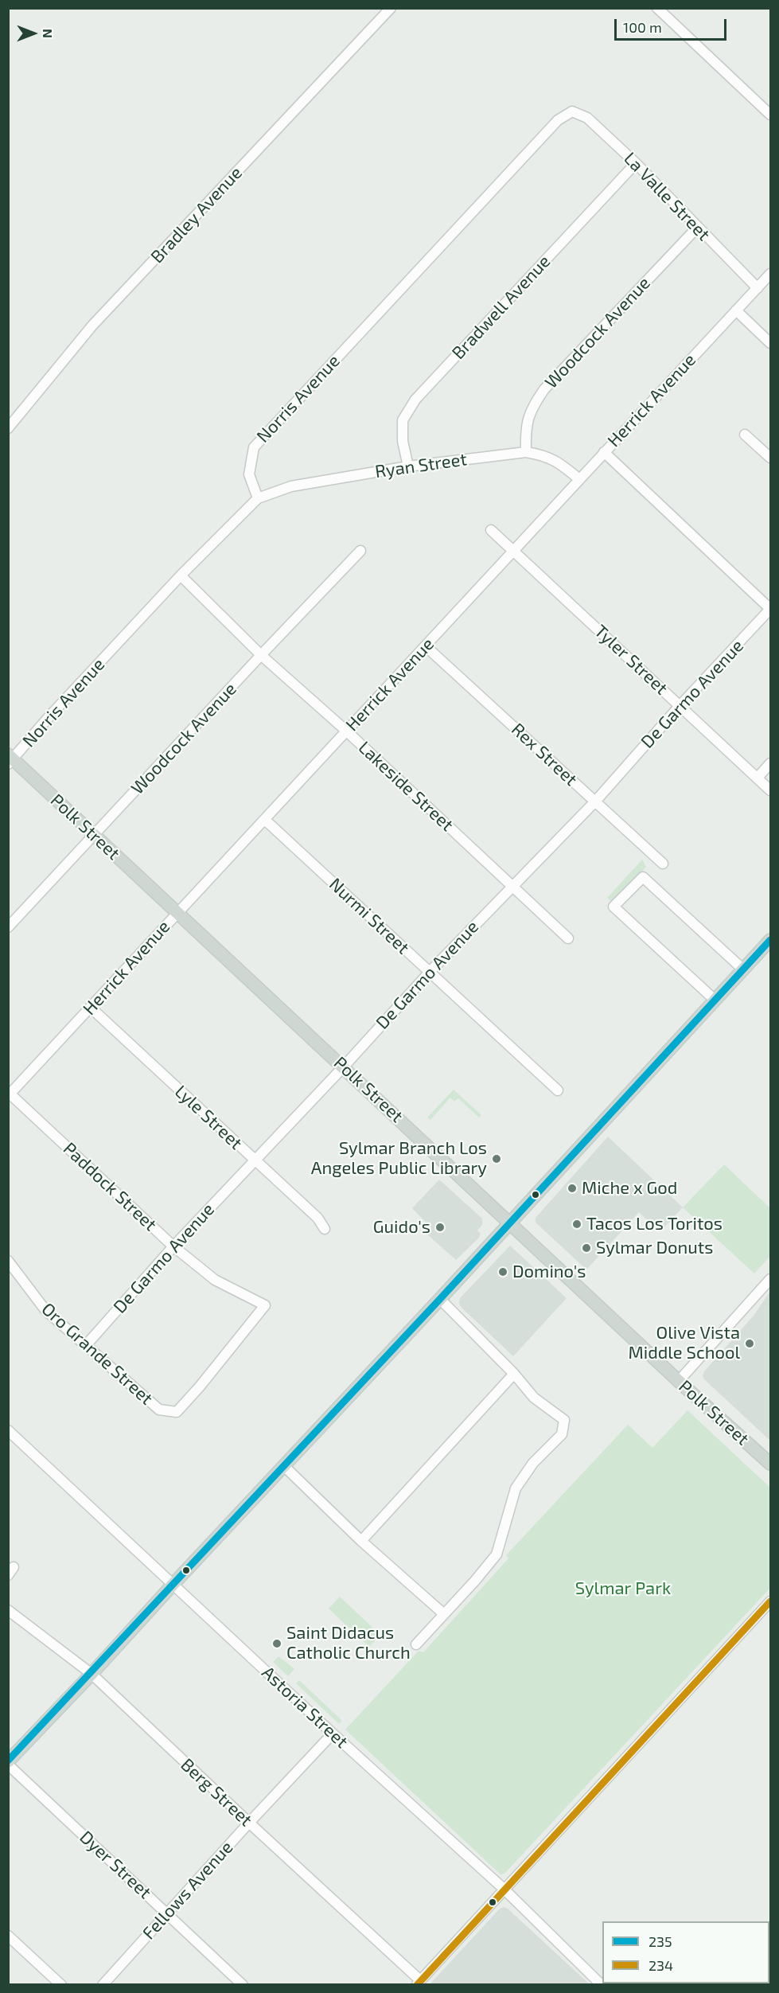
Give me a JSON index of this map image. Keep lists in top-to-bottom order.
{
  "streets": {
    "main road": ["Polk Street"],
    "street": [
      "La Valle Street",
      "Bradley Avenue",
      "Bradwell Avenue",
      "Woodcock Avenue",
      "Norris Avenue",
      "Herrick Avenue",
      "Ryan Street",
      "Tyler Street",
      "De Garmo Avenue",
      "Rex Street",
      "Lakeside Street",
      "Nurmi Street",
      "Lyle Street",
      "Paddock Street",
      "Oro Grande Street",
      "Astoria Street",
      "Berg Street",
      "Dyer Street",
      "Fellows Avenue"
    ]
  },
  "crossings": [
    ["La Valle Street", "Bradwell Avenue"],
    ["La Valle Street", "Woodcock Avenue"],
    ["La Valle Street", "Norris Avenue"],
    ["La Valle Street", "Herrick Avenue"],
    ["Bradwell Avenue", "Ryan Street"],
    ["Woodcock Avenue", "Ryan Street"],
    ["Woodcock Avenue", "Lakeside Street"],
    ["Woodcock Avenue", "Polk Street"],
    ["Norris Avenue", "Ryan Street"],
    ["Norris Avenue", "Lakeside Street"],
    ["Norris Avenue", "Polk Street"],
    ["Herrick Avenue", "Ryan Street"],
    ["Herrick Avenue", "Tyler Street"],
    ["Herrick Avenue", "Rex Street"],
    ["Herrick Avenue", "Lakeside Street"],
    ["Herrick Avenue", "Polk Street"],
    ["Herrick Avenue", "Nurmi Street"],
    ["Herrick Avenue", "Lyle Street"],
    ["Herrick Avenue", "Paddock Street"],
    ["Tyler Street", "De Garmo Avenue"],
    ["De Garmo Avenue", "Rex Street"],
    ["De Garmo Avenue", "Lakeside Street"],
    ["De Garmo Avenue", "Polk Street"],
    ["De Garmo Avenue", "Nurmi Street"],
    ["De Garmo Avenue", "Lyle Street"],
    ["De Garmo Avenue", "Paddock Street"],
    ["De Garmo Avenue", "Oro Grande Street"],
    ["Paddock Street", "Oro Grande Street"],
    ["Astoria Street", "Fellows Avenue"],
    ["Berg Street", "Fellows Avenue"],
    ["Dyer Street", "Fellows Avenue"]
  ],
  "parks": ["Sylmar Park"],
  "places": [
    "Sylmar Branch Los Angeles Public Library",
    "Miche x God",
    "Tacos Los Toritos",
    "Guido's",
    "Sylmar Donuts",
    "Domino's",
    "Olive Vista Middle School",
    "Saint Didacus Catholic Church"
  ],
  "lines": ["transit line 235", "transit line 234"],
  "legend": ["235", "234"],
  "scale_bar": "100 m",
  "north": "right"
}
